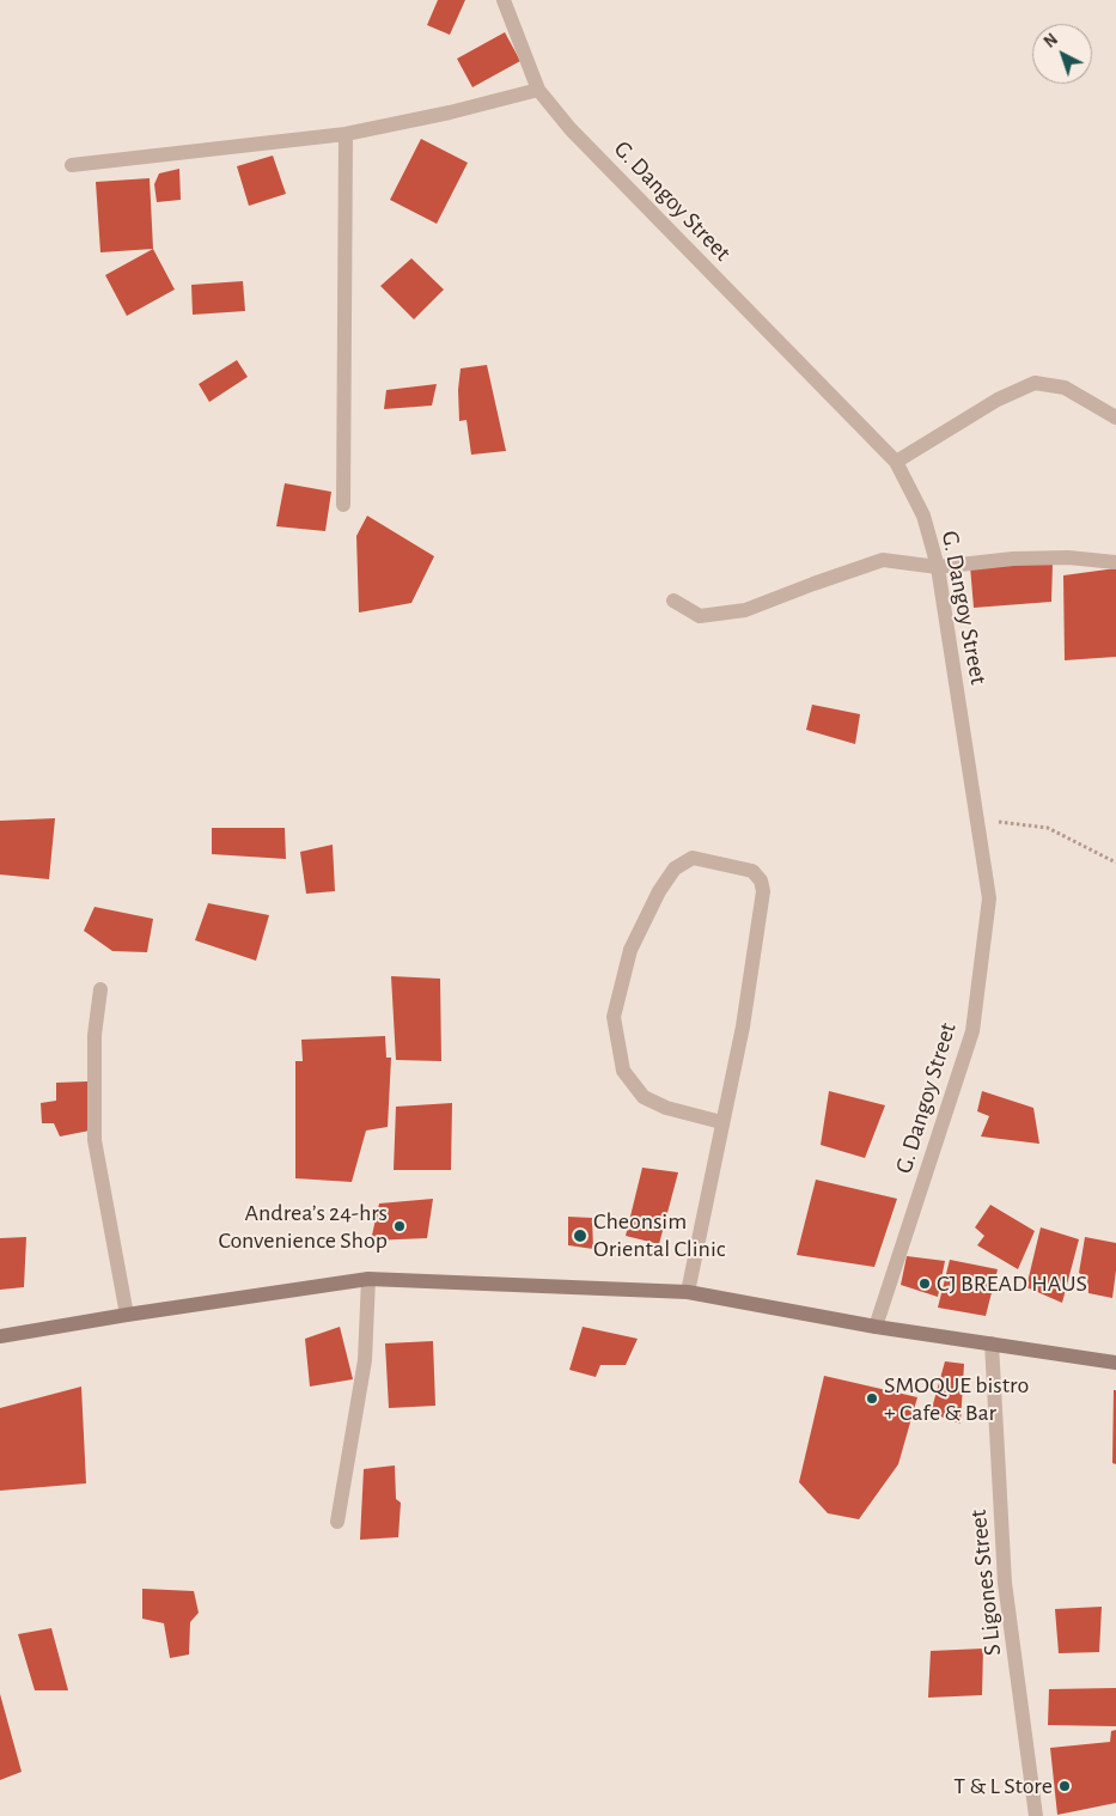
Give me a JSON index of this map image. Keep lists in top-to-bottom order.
{
  "streets": {
    "street": ["G. Dangoy Street", "S Ligones Street"]
  },
  "places": [
    "Andrea’s 24-hrs Convenience Shop",
    "Cheonsim Oriental Clinic",
    "CJ BREAD HAUS",
    "SMOQUE bistro + Cafe & Bar",
    "T & L Store"
  ],
  "north": "top left"
}
